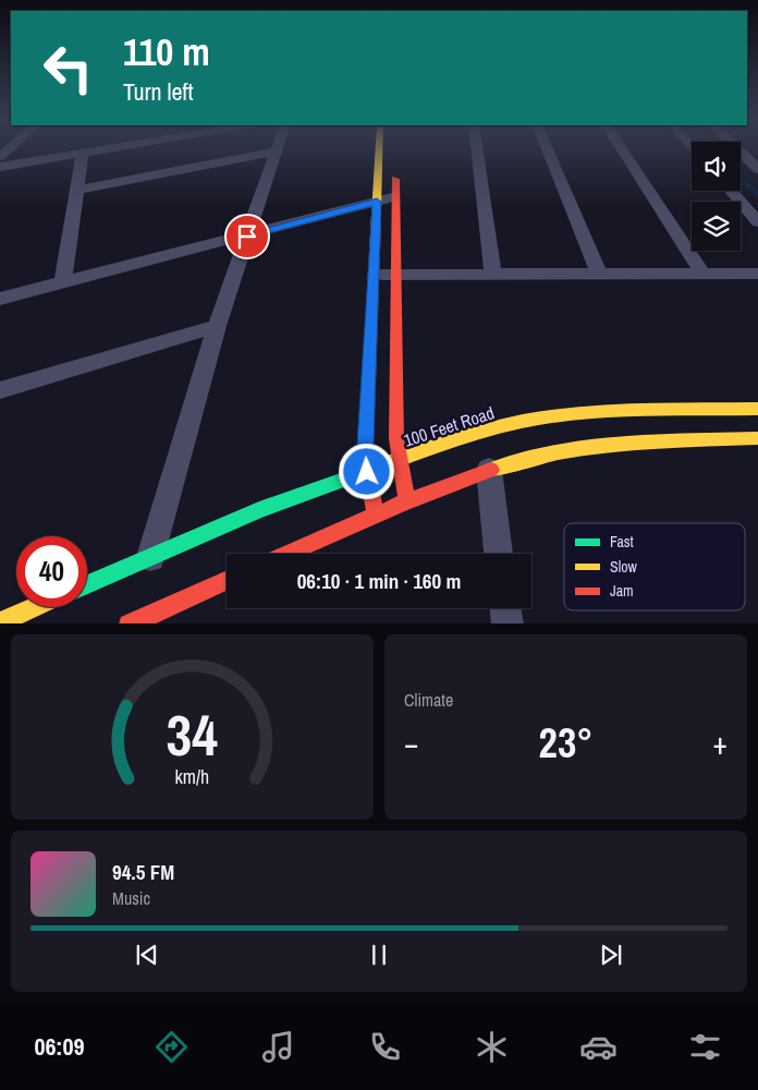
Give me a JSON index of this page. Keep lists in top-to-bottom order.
{
  "streets": {
    "street": ["100 Feet Road"]
  },
  "legend": ["Fast", "Slow", "Jam"],
  "page": {
    "turn": ["110 m", "Turn left"],
    "limit": "40",
    "trip": "06:10 · 1 min · 160 m",
    "tile": "Climate",
    "heat": ["−", "23°", "+"],
    "song": ["94.5 FM", "Music"],
    "tabs": "06:09",
    "gauge": ["34", "km/h"]
  }
}
